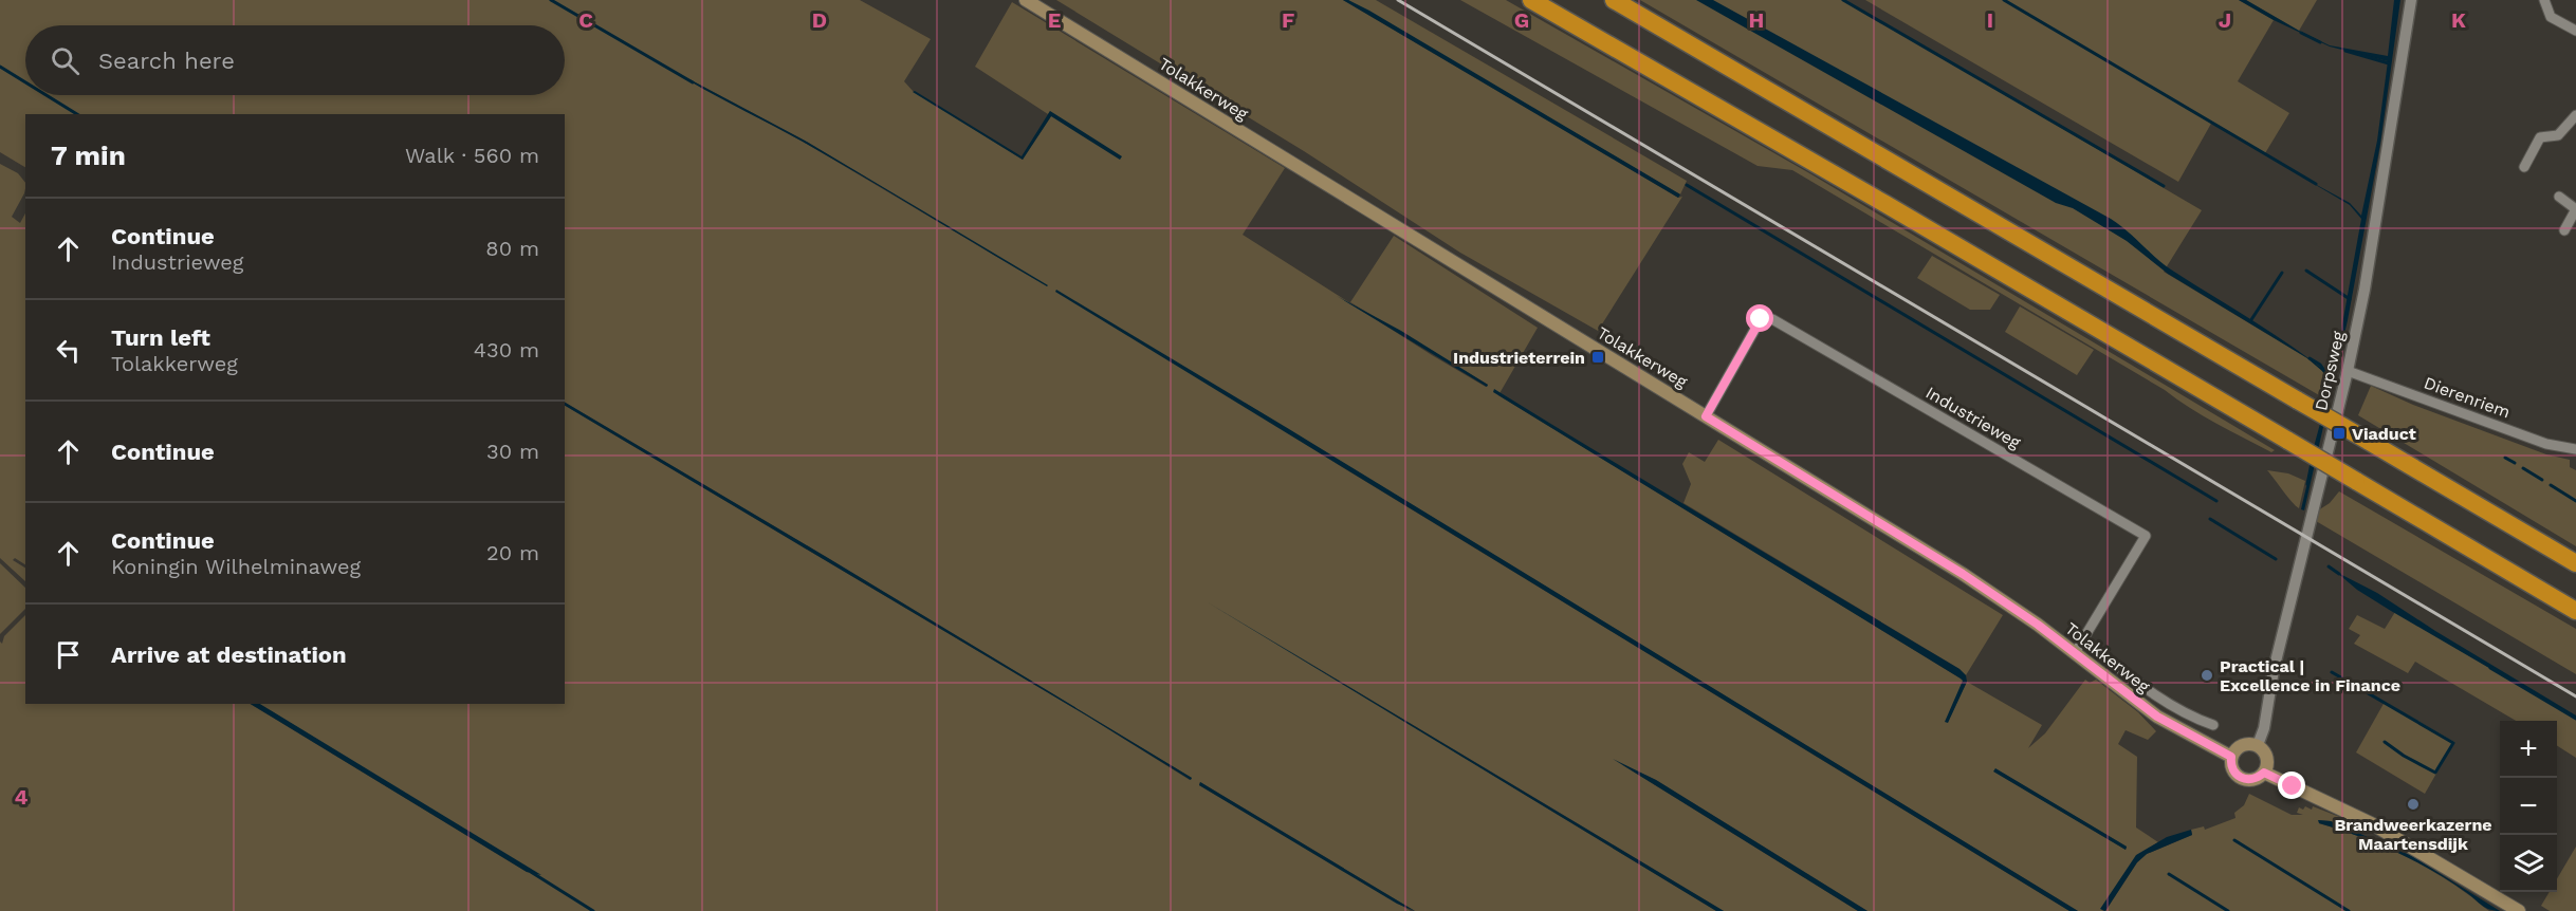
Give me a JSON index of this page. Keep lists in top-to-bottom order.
{
  "streets": {
    "main road": ["Tolakkerweg"],
    "street": ["Dorpsweg", "Dierenriem", "Industrieweg"]
  },
  "crossings": [
    ["Tolakkerweg", "Dorpsweg"],
    ["Tolakkerweg", "Industrieweg"],
    ["Dorpsweg", "Dierenriem"]
  ],
  "places": {
    "transit": ["Industrieterrein", "Viaduct"],
    "other": ["Practical | Excellence in Finance", "Brandweerkazerne Maartensdijk"]
  },
  "page": {
    "search": "Search here",
    "heading": ["7 min", "Walk · 560 m"],
    "list": [
      ["Continue", "Industrieweg", "80 m"],
      ["Turn left", "Tolakkerweg", "430 m"],
      ["Continue", "30 m"],
      ["Continue", "Koningin Wilhelminaweg", "20 m"],
      "Arrive at destination"
    ],
    "map_buttons": ["+", "−"]
  },
  "grid": {
    "columns": [
      "C",
      "D",
      "E",
      "F",
      "G",
      "H",
      "I",
      "J",
      "K"
    ],
    "rows": ["4"]
  }
}
